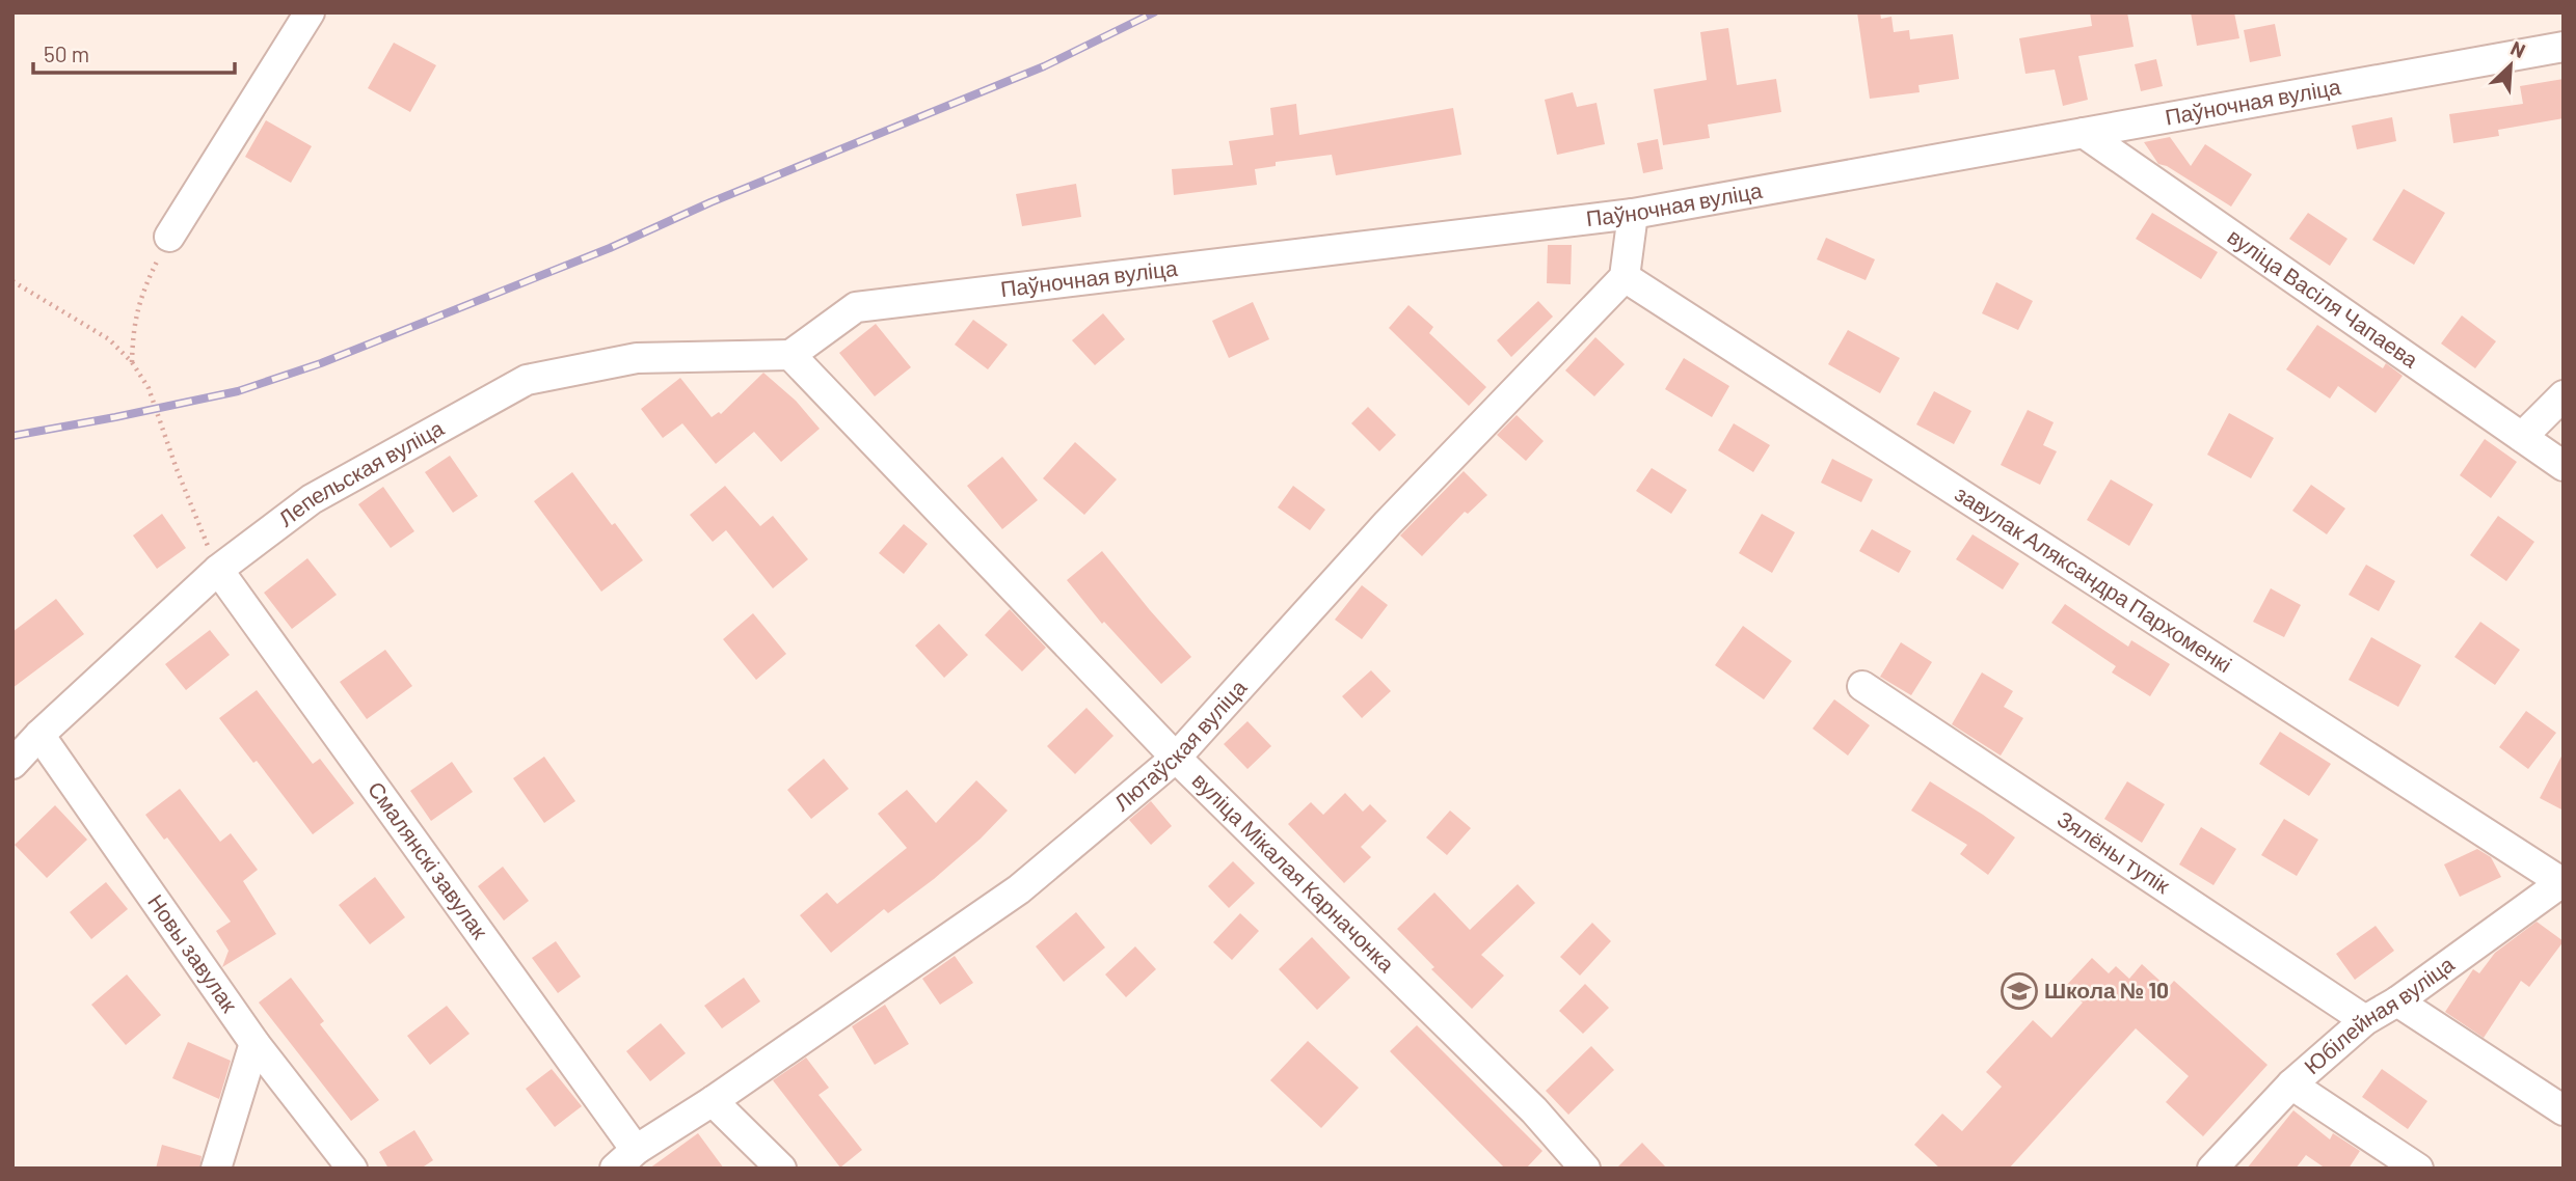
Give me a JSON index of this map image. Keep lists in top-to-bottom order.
{
  "streets": {
    "street": [
      "Паўночная вуліца",
      "вуліца Васіля Чапаева",
      "Лепельская вуліца",
      "завулак Аляксандра Пархоменкі",
      "Лютаўская вуліца",
      "Зялёны тупік",
      "Смалянскі завулак",
      "вуліца Мікалая Карначонка",
      "Новы завулак",
      "Юбілейная вуліца"
    ]
  },
  "crossings": [
    ["Паўночная вуліца", "вуліца Васіля Чапаева"],
    ["Паўночная вуліца", "Лепельская вуліца"],
    ["Паўночная вуліца", "вуліца Мікалая Карначонка"],
    ["Лепельская вуліца", "Смалянскі завулак"],
    ["Лепельская вуліца", "вуліца Мікалая Карначонка"],
    ["Лепельская вуліца", "Новы завулак"],
    ["завулак Аляксандра Пархоменкі", "Лютаўская вуліца"],
    ["завулак Аляксандра Пархоменкі", "Юбілейная вуліца"],
    ["Лютаўская вуліца", "Смалянскі завулак"],
    ["Лютаўская вуліца", "вуліца Мікалая Карначонка"],
    ["Зялёны тупік", "Юбілейная вуліца"]
  ],
  "places": {
    "school or university": ["Школа № 10"]
  },
  "scale_bar": "50 m",
  "north": "top right"
}
